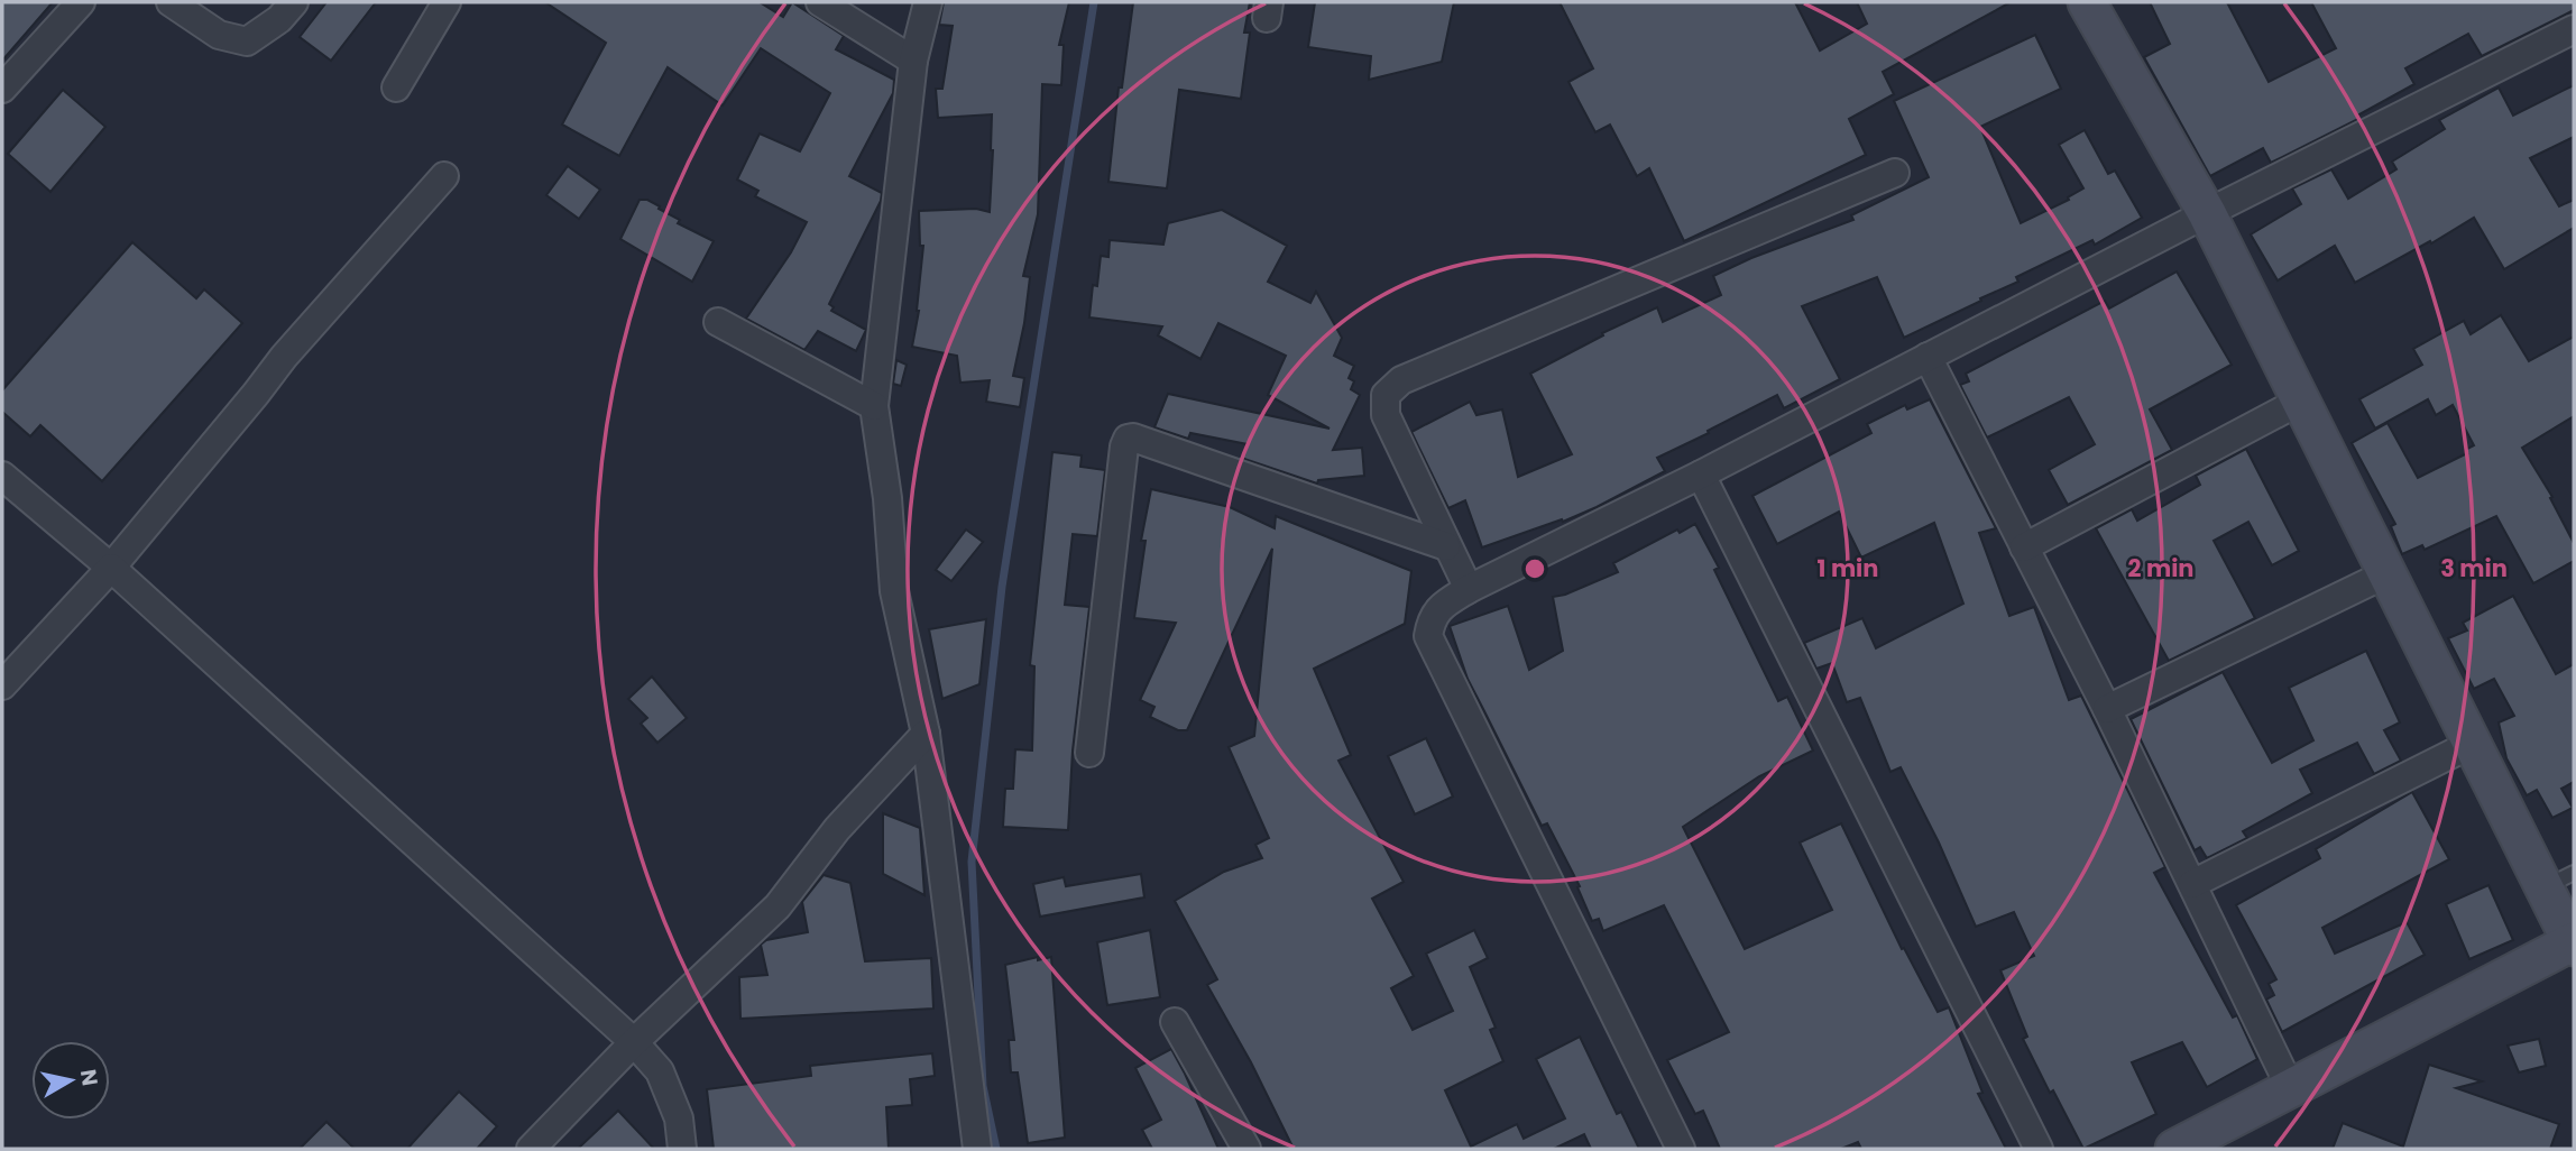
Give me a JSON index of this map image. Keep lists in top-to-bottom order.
{
  "north": "right",
  "rings": ["1 min", "2 min", "3 min"]
}
